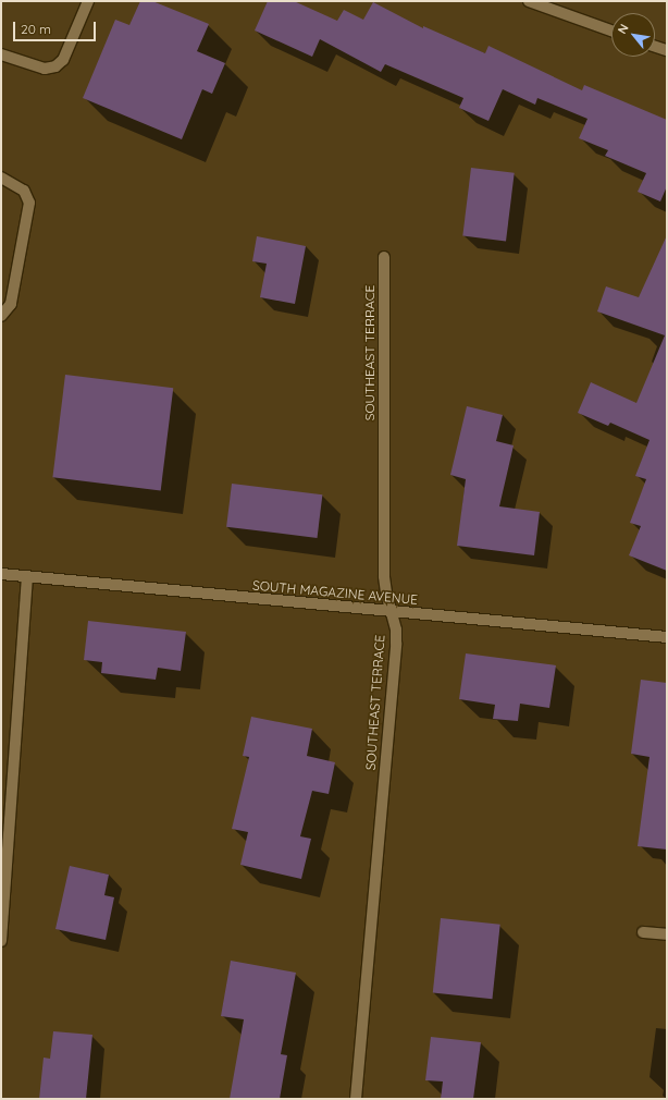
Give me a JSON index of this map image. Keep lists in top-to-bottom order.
{
  "streets": {
    "street": ["SOUTHEAST TERRACE", "SOUTH MAGAZINE AVENUE"]
  },
  "crossings": [
    ["SOUTHEAST TERRACE", "SOUTH MAGAZINE AVENUE"]
  ],
  "scale_bar": "20 m",
  "north": "top left"
}
